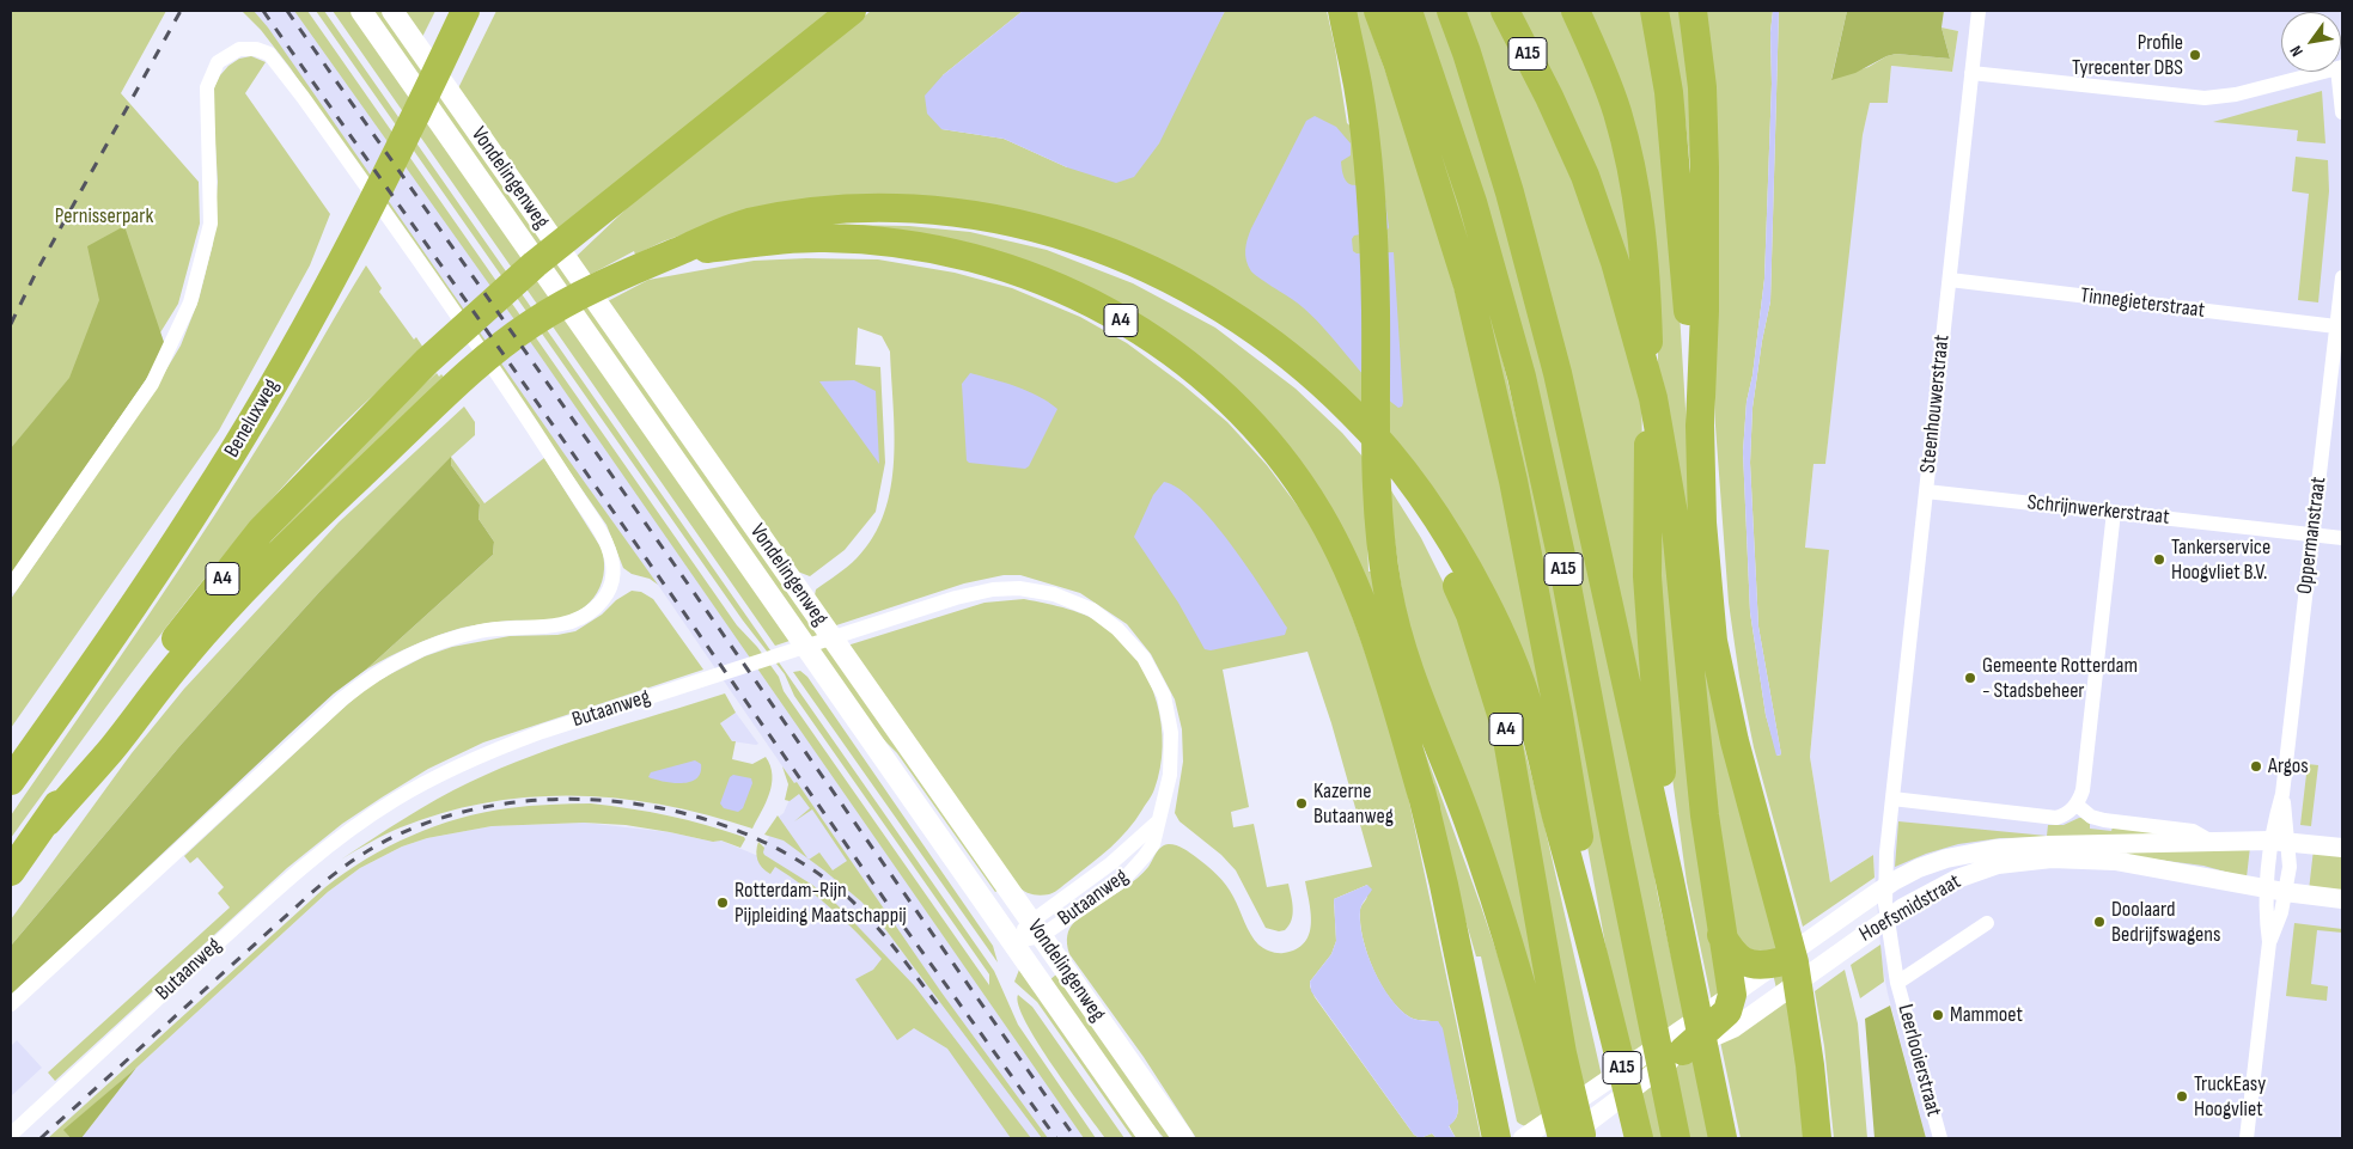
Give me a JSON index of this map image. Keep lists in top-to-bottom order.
{
  "streets": {
    "highway": ["A15", "A4", "Beneluxweg"],
    "main road": ["Vondelingenweg"],
    "street": [
      "Tinnegieterstraat",
      "Steenhouwerstraat",
      "Schrijnwerkerstraat",
      "Oppermanstraat",
      "Butaanweg",
      "Hoefsmidstraat",
      "Leerlooierstraat"
    ]
  },
  "crossings": [
    ["A15", "A4"],
    ["A15", "Hoefsmidstraat"],
    ["Vondelingenweg", "Butaanweg"],
    ["Tinnegieterstraat", "Steenhouwerstraat"],
    ["Tinnegieterstraat", "Oppermanstraat"],
    ["Steenhouwerstraat", "Schrijnwerkerstraat"],
    ["Steenhouwerstraat", "Leerlooierstraat"],
    ["Schrijnwerkerstraat", "Oppermanstraat"],
    ["Oppermanstraat", "Hoefsmidstraat"]
  ],
  "parks": ["Pernisserpark"],
  "places": [
    "Profile Tyrecenter DBS",
    "Tankerservice Hoogvliet B.V.",
    "Gemeente Rotterdam - Stadsbeheer",
    "Argos",
    "Kazerne Butaanweg",
    "Rotterdam-Rijn Pijpleiding Maatschappij",
    "Doolaard Bedrijfswagens",
    "Mammoet",
    "TruckEasy Hoogvliet"
  ],
  "north": "bottom left"
}
